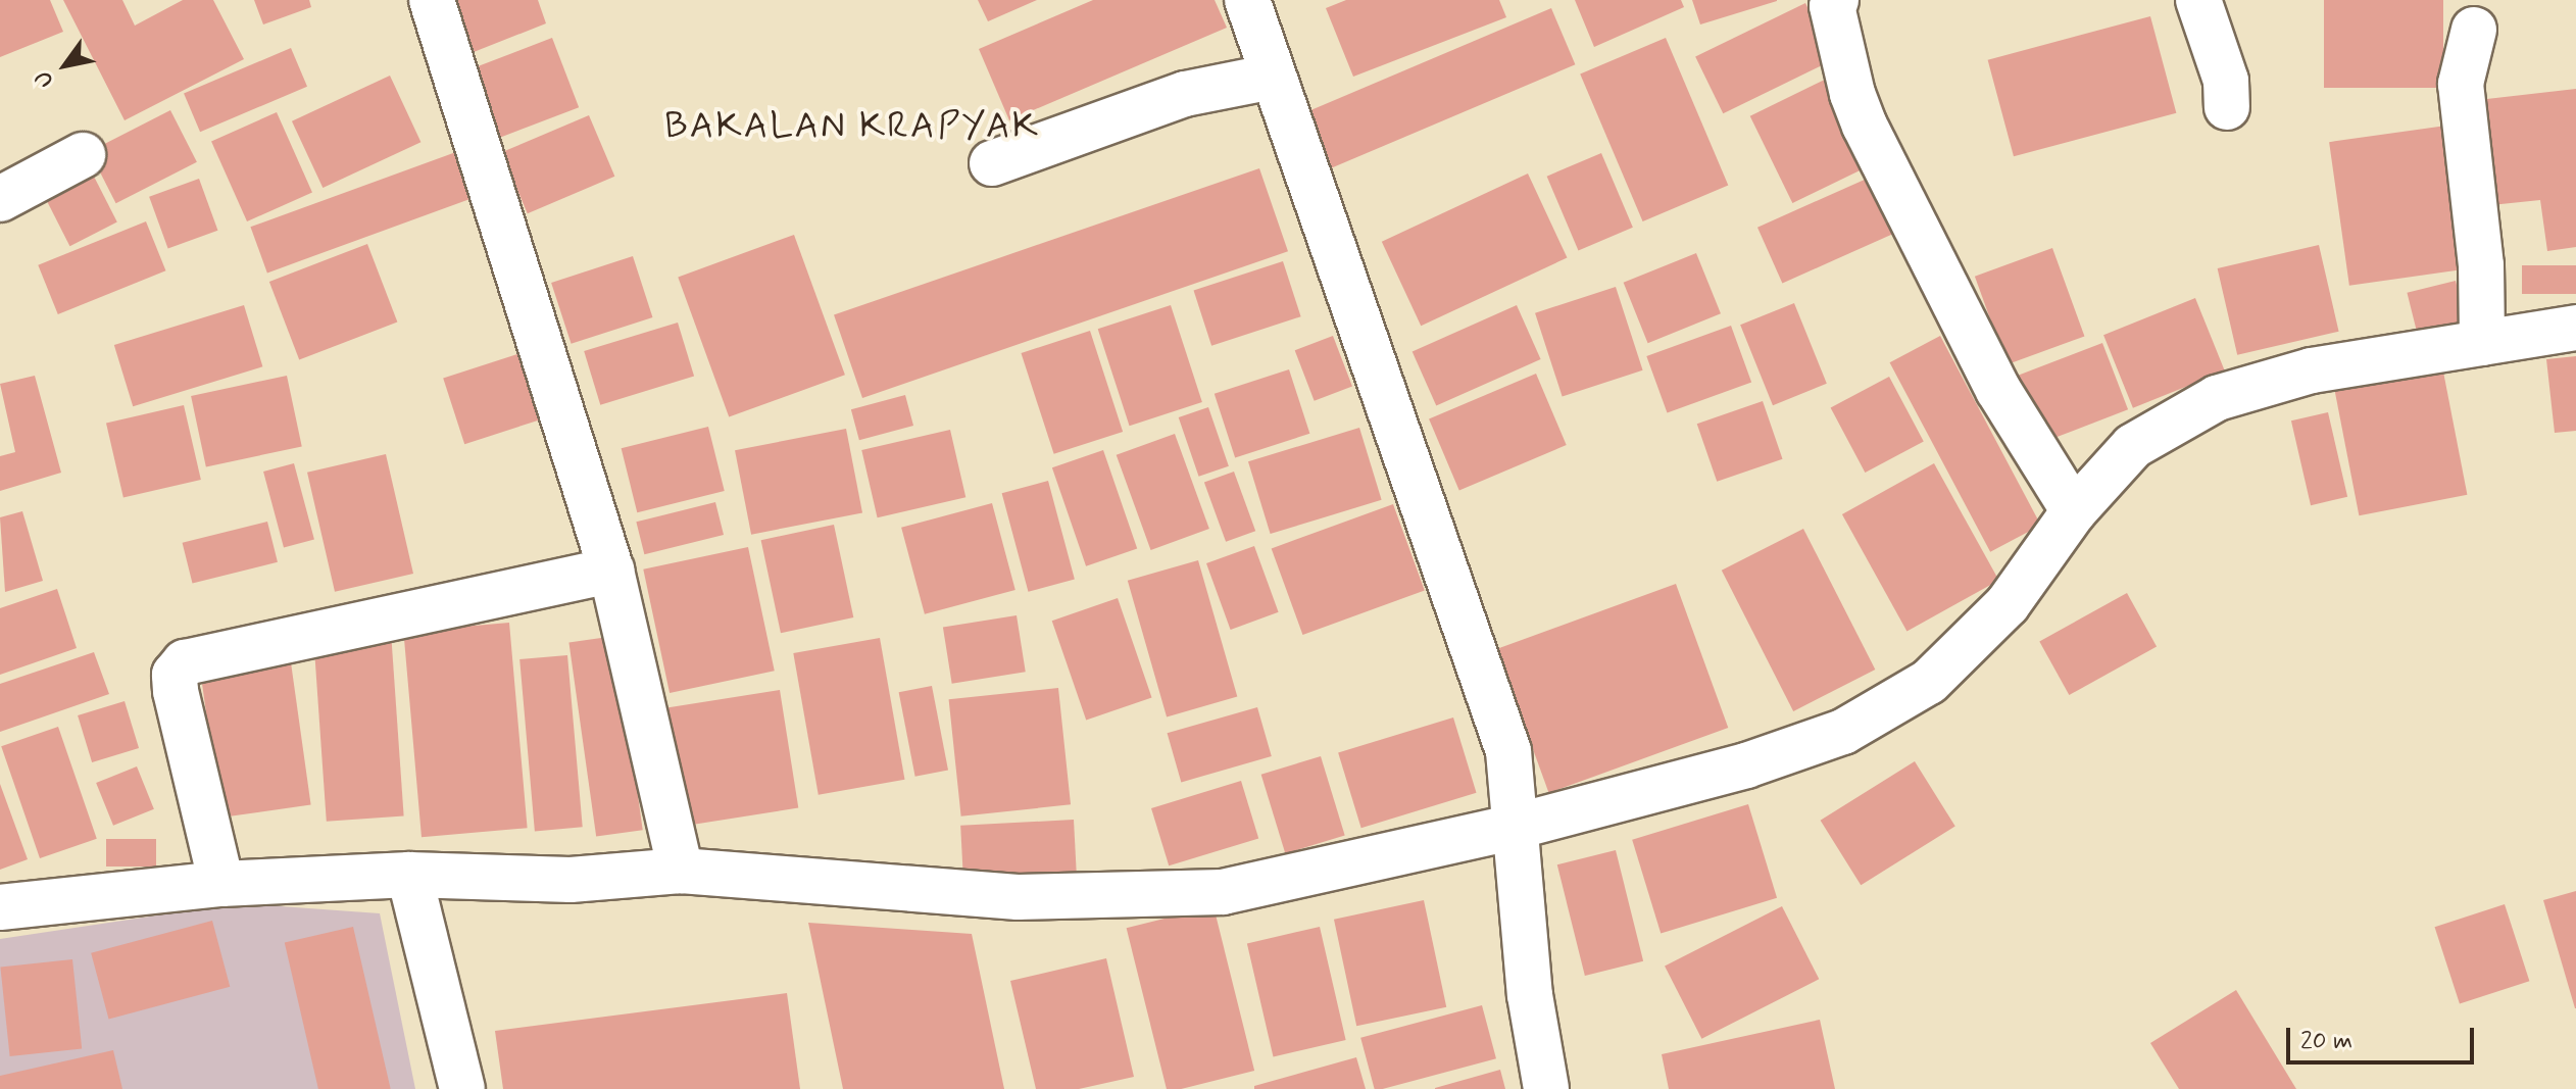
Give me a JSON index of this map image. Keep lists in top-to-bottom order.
{
  "districts": ["BAKALAN KRAPYAK"],
  "scale_bar": "20 m",
  "north": "bottom left"
}
